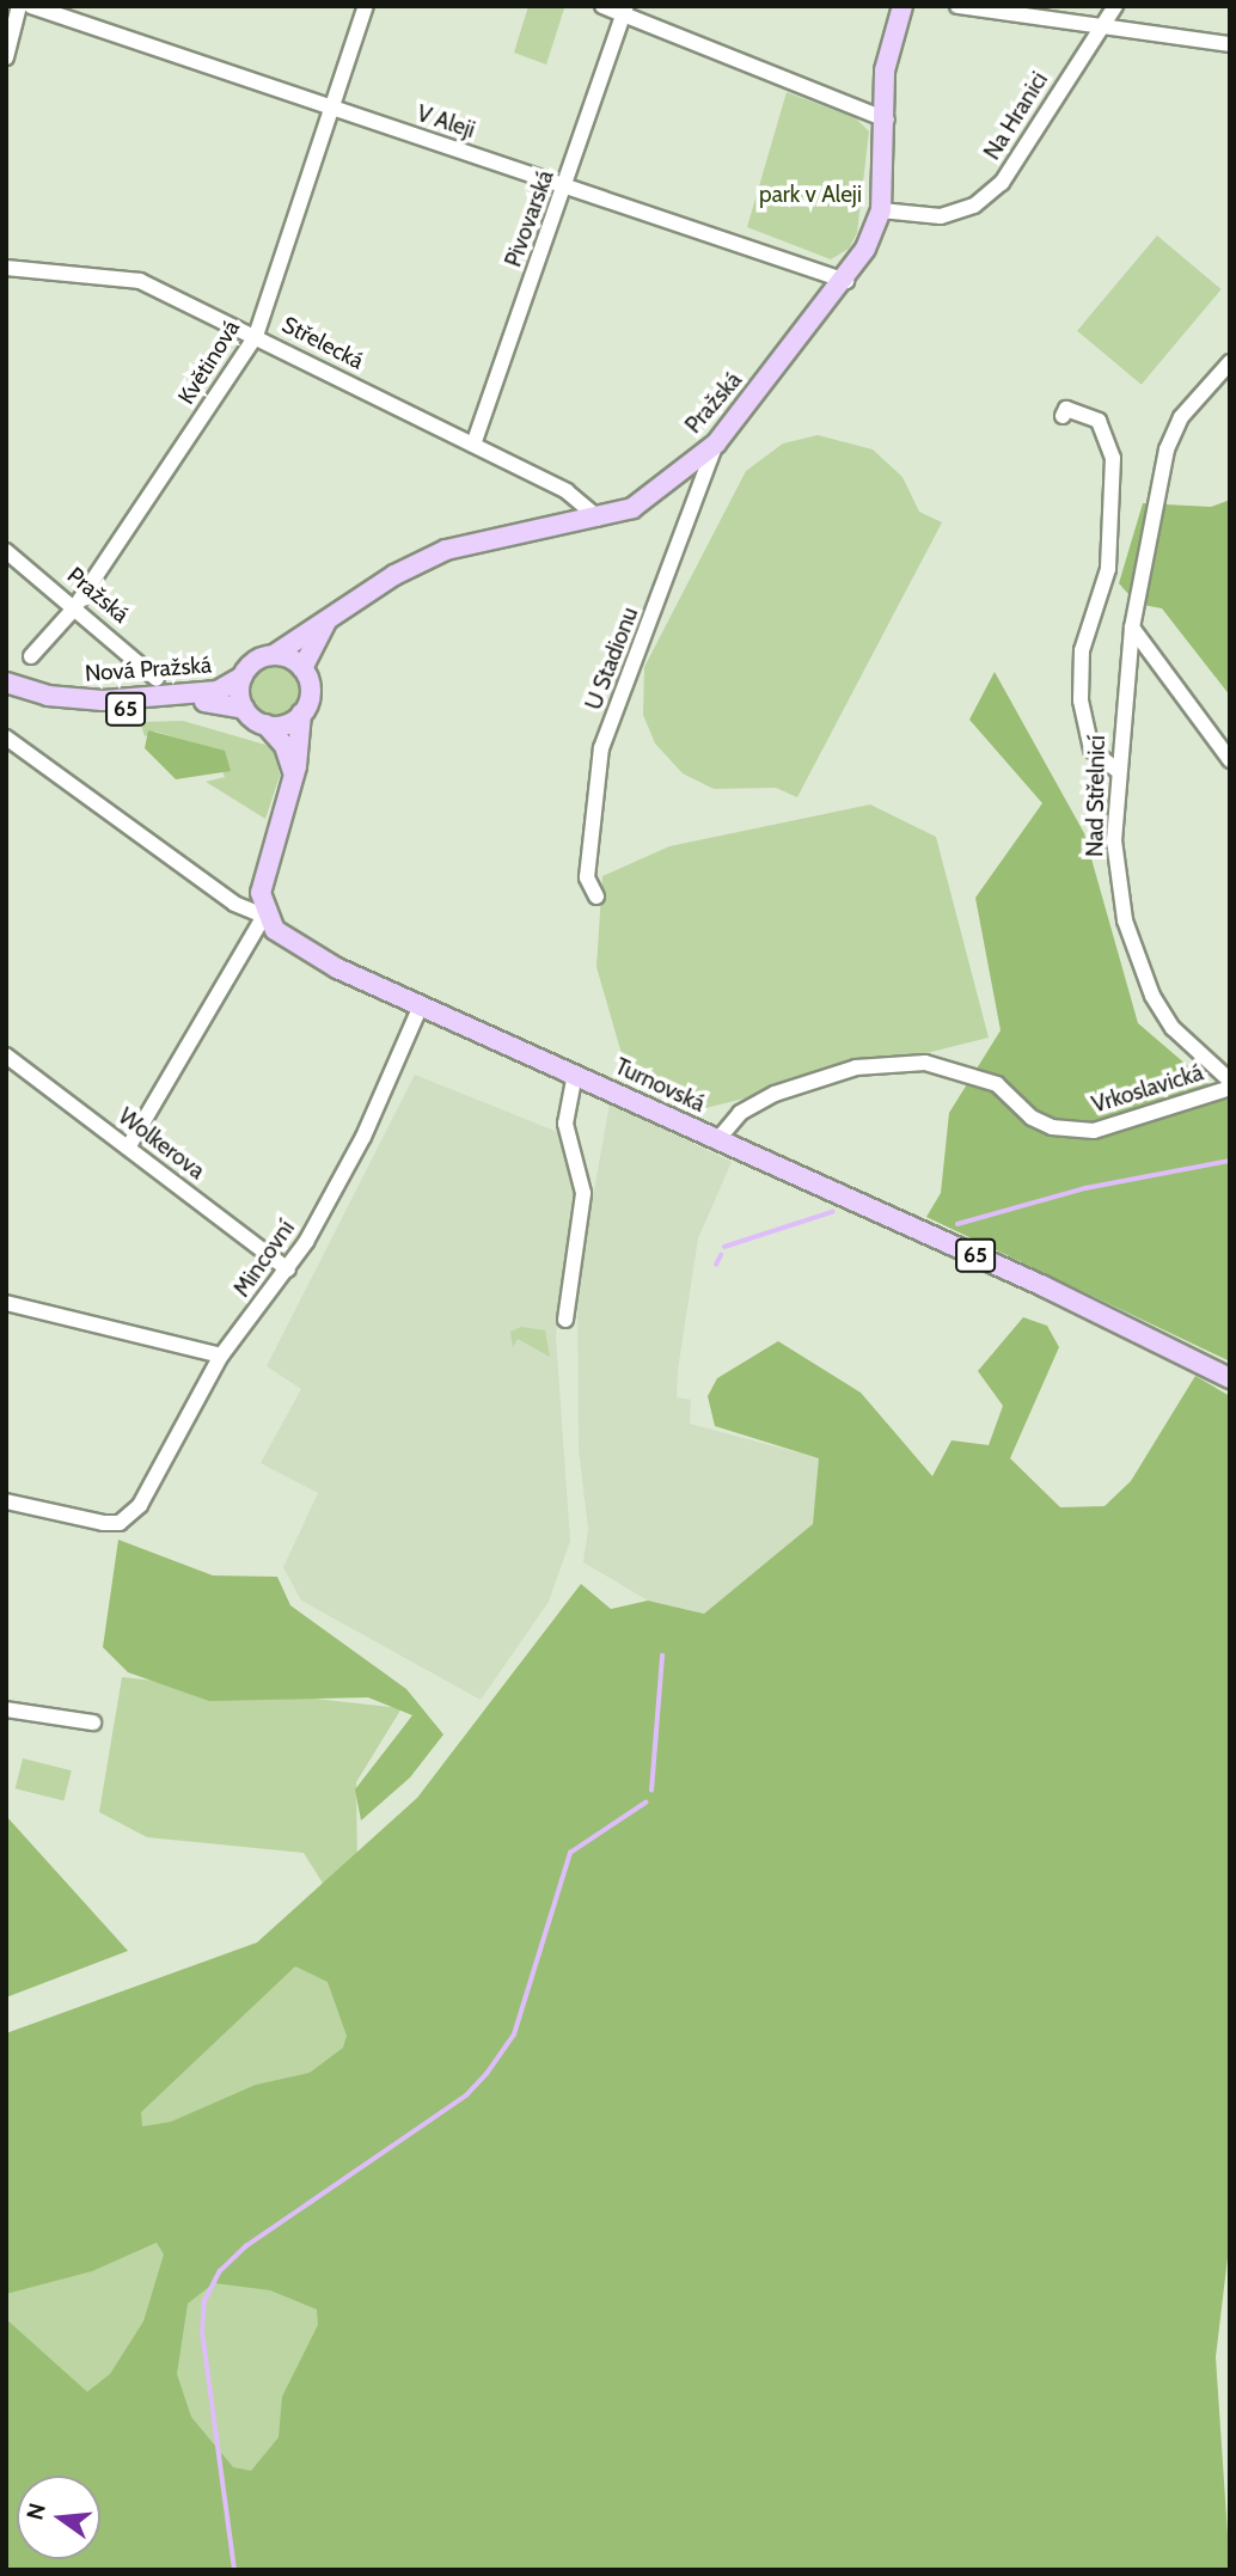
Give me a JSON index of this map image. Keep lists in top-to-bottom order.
{
  "streets": {
    "main road": [
      "Pražská",
      "Nová Pražská",
      "65",
      "Turnovská"
    ],
    "street": [
      "Na Hranici",
      "V Aleji",
      "Pivovarská",
      "Střelecká",
      "Květinová",
      "U Stadionu",
      "Nad Střelnicí",
      "Vrkoslavická",
      "Wolkerova",
      "Mincovní"
    ]
  },
  "crossings": [
    ["Na Hranici", "Pražská"],
    ["V Aleji", "Pivovarská"],
    ["V Aleji", "Květinová"],
    ["V Aleji", "Pražská"],
    ["Pivovarská", "Střelecká"],
    ["Střelecká", "Květinová"],
    ["Střelecká", "Pražská"],
    ["Květinová", "Pražská"],
    ["Pražská", "U Stadionu"],
    ["Pražská", "Nová Pražská"],
    ["Pražská", "65"],
    ["Nová Pražská", "65"],
    ["Turnovská", "Vrkoslavická"],
    ["Turnovská", "Mincovní"],
    ["Wolkerova", "Mincovní"]
  ],
  "parks": ["park v Aleji"],
  "north": "left"
}
